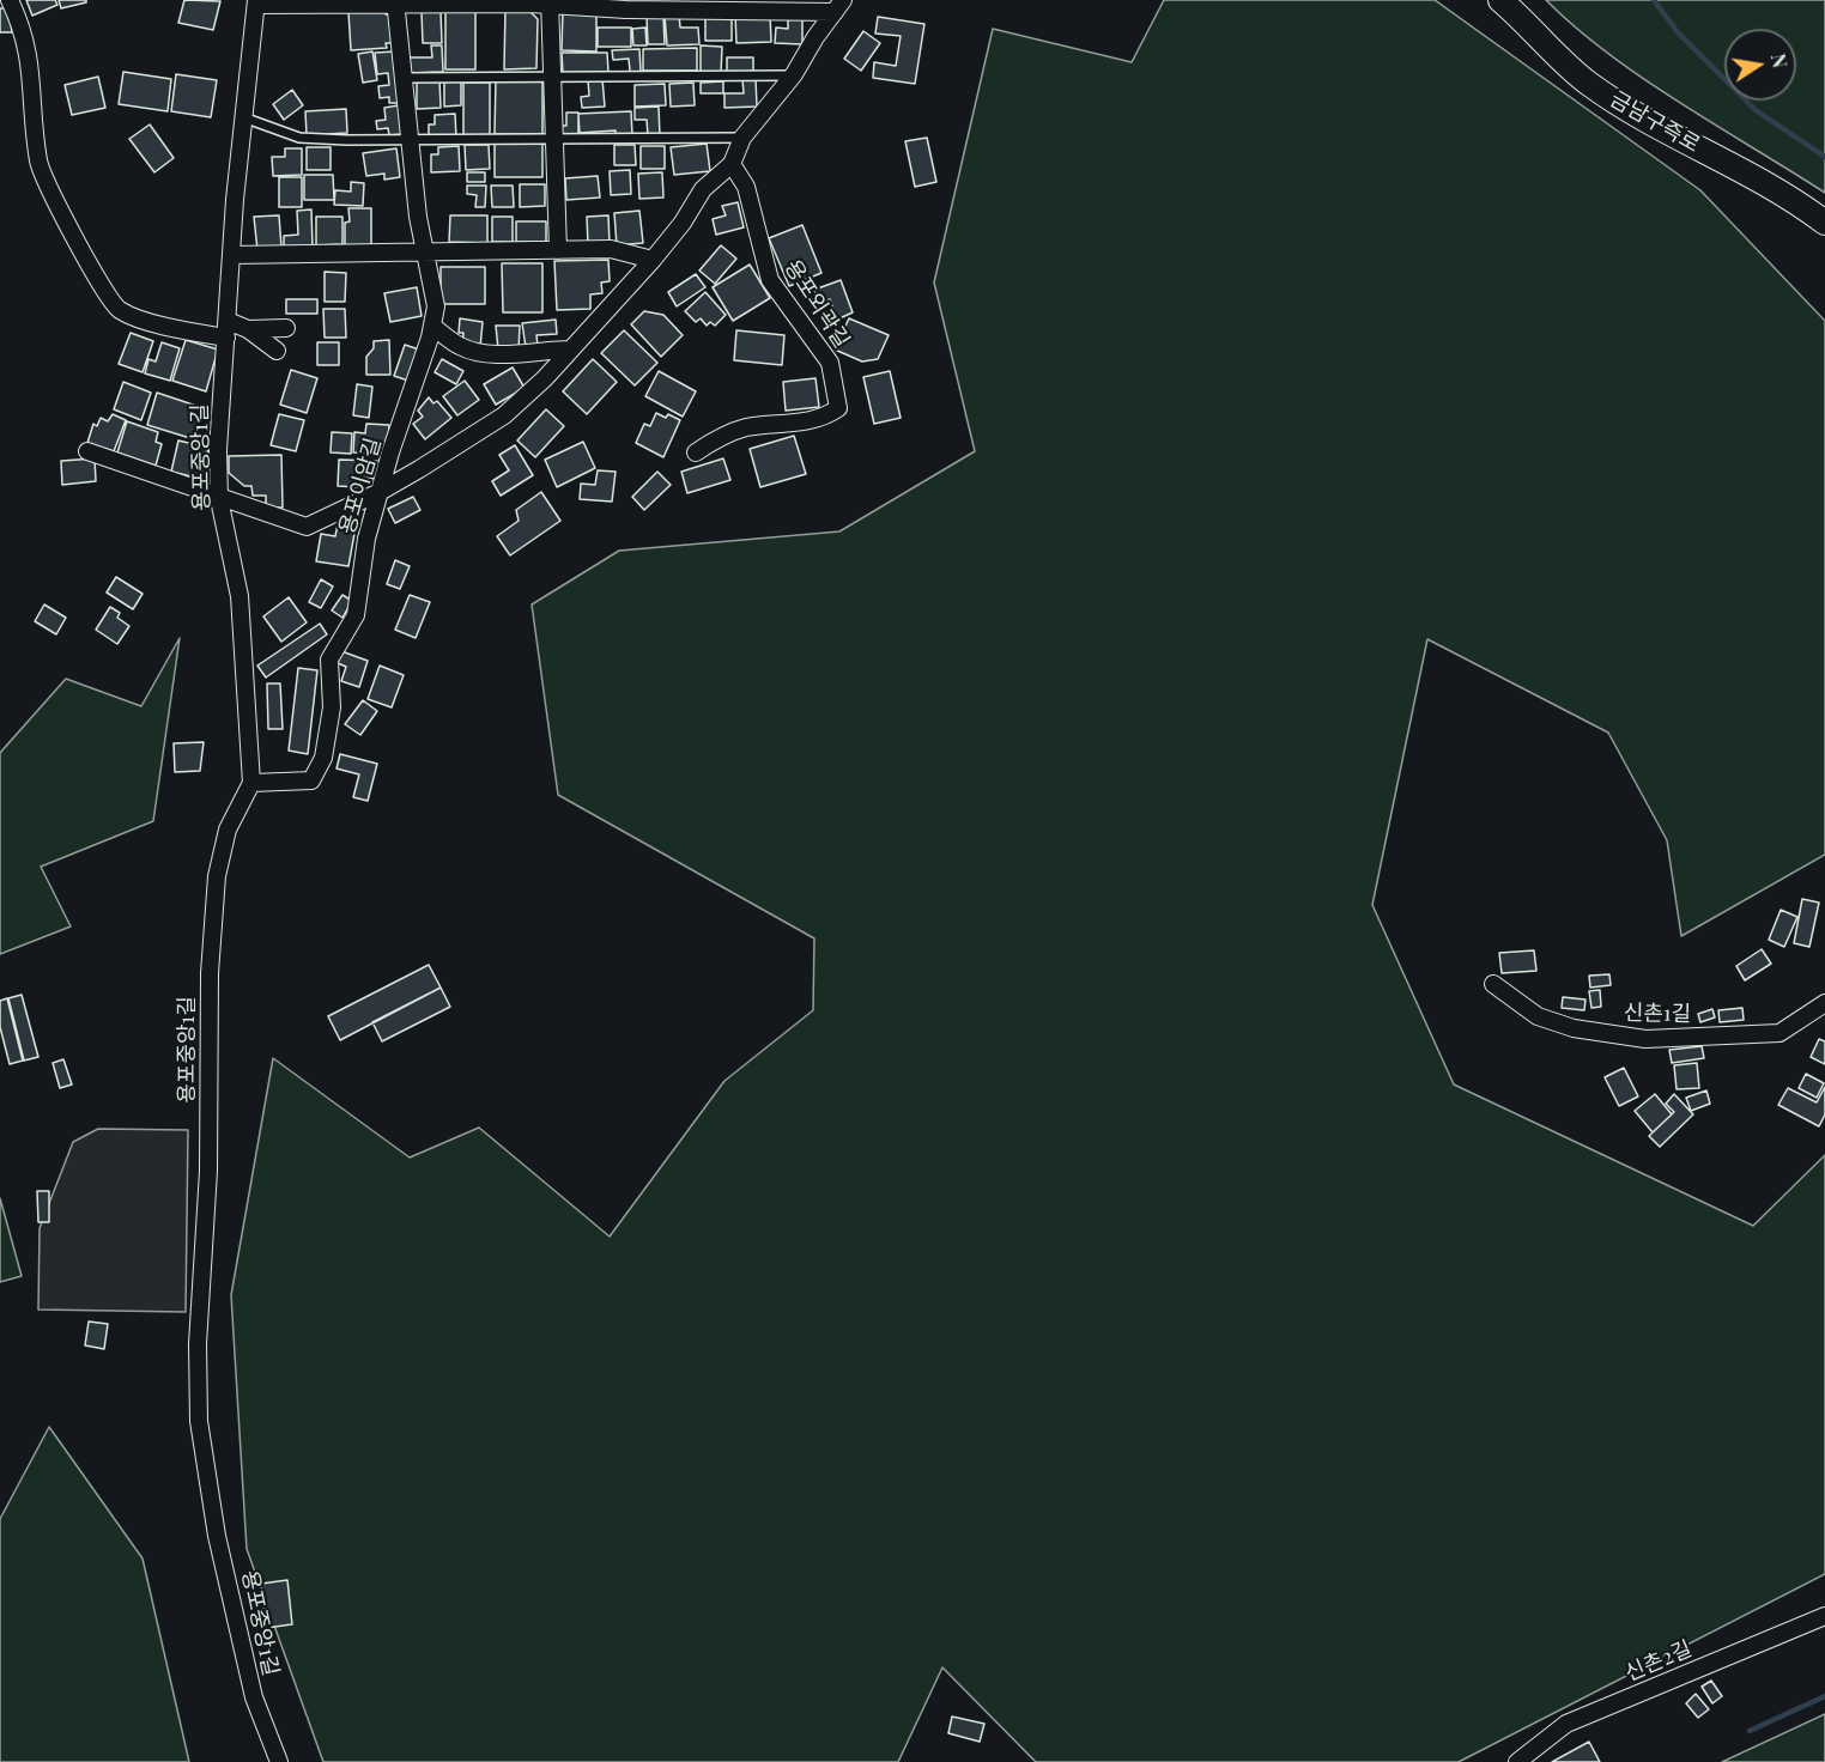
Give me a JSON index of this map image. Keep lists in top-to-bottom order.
{
  "streets": {
    "main road": ["금남구즉로"],
    "street": [
      "용포외곽길",
      "용포중앙1길",
      "용포이암길",
      "신촌1길",
      "신촌2길"
    ]
  },
  "crossings": [
    ["용포중앙1길", "용포이암길"]
  ],
  "north": "right"
}
